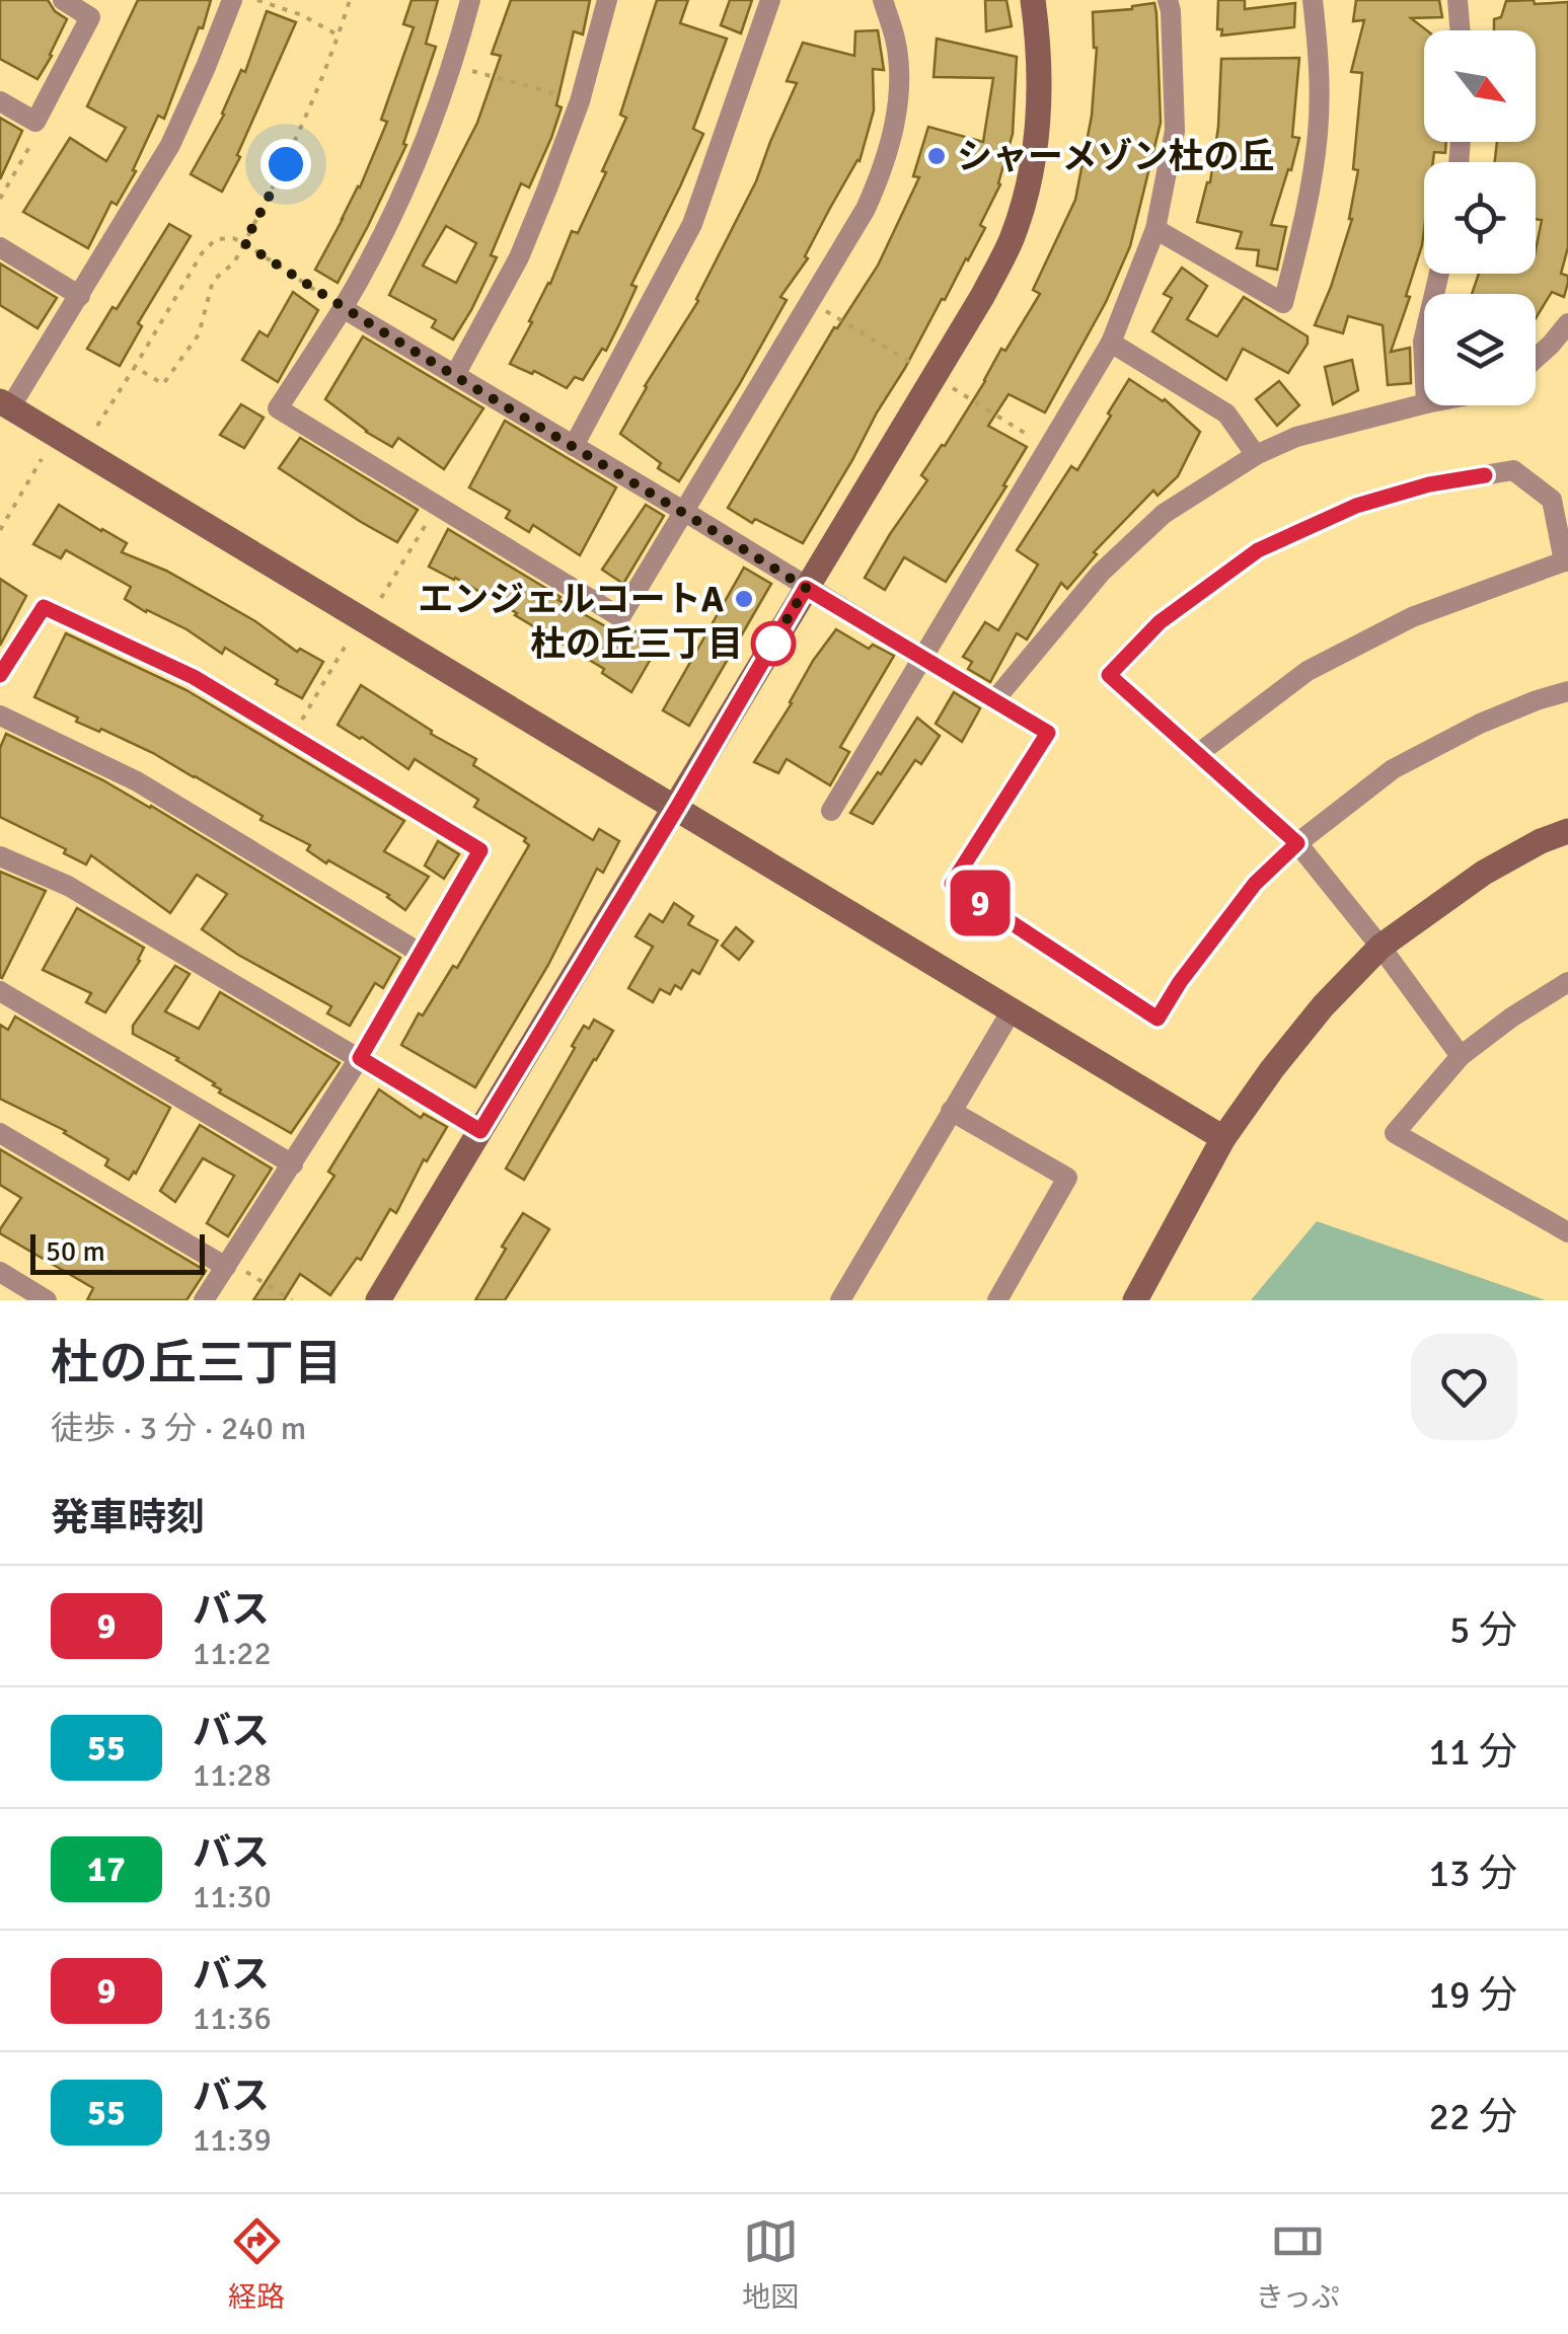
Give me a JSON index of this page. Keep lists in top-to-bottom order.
{
  "places": ["シャーメゾン杜の丘", "エンジェルコートA", "杜の丘三丁目"],
  "lines": ["bus line 9"],
  "scale_bar": "50 m",
  "north": "bottom right",
  "page": {
    "on_map": "9",
    "scale": "50 m",
    "heading": [
      ["杜の丘三丁目", "徒歩 · 3 分 · 240 m"],
      "発車時刻"
    ],
    "list": [
      {
        "mark": "9",
        "name": "バス",
        "note": "11:22",
        "value": "5 分"
      },
      {
        "mark": "55",
        "name": "バス",
        "note": "11:28",
        "value": "11 分"
      },
      {
        "mark": "17",
        "name": "バス",
        "note": "11:30",
        "value": "13 分"
      },
      {
        "mark": "9",
        "name": "バス",
        "note": "11:36",
        "value": "19 分"
      },
      {
        "mark": "55",
        "name": "バス",
        "note": "11:39",
        "value": "22 分"
      }
    ],
    "tabs": ["経路", "地図", "きっぷ"]
  }
}
